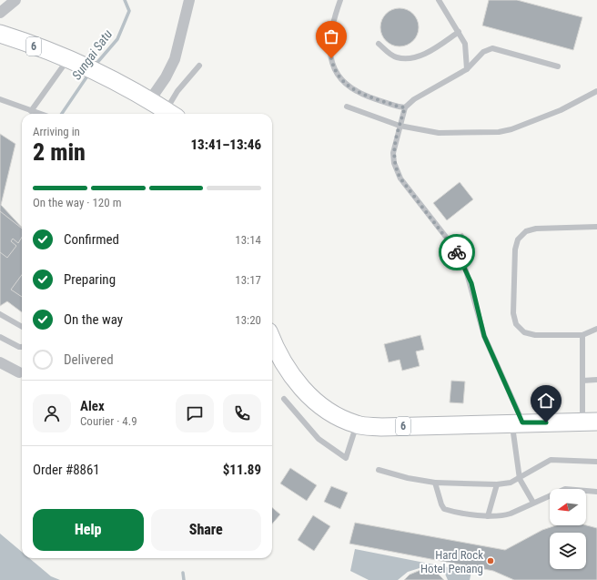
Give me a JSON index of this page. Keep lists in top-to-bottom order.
{
  "streets": {
    "main road": ["6"]
  },
  "water": ["Sungai Satu"],
  "places": ["Hard Rock Hotel Penang"],
  "north": "left",
  "page": {
    "heading": ["2 min", "Arriving in", "13:41–13:46"],
    "panel": [
      "Alex",
      "Courier · 4.9",
      "Order #8861",
      "$11.89"
    ],
    "bar": "On the way · 120 m",
    "list": [
      ["Confirmed", "13:14"],
      ["Preparing", "13:17"],
      ["On the way", "13:20"],
      "Delivered"
    ],
    "buttons": ["Help", "Share"]
  }
}
